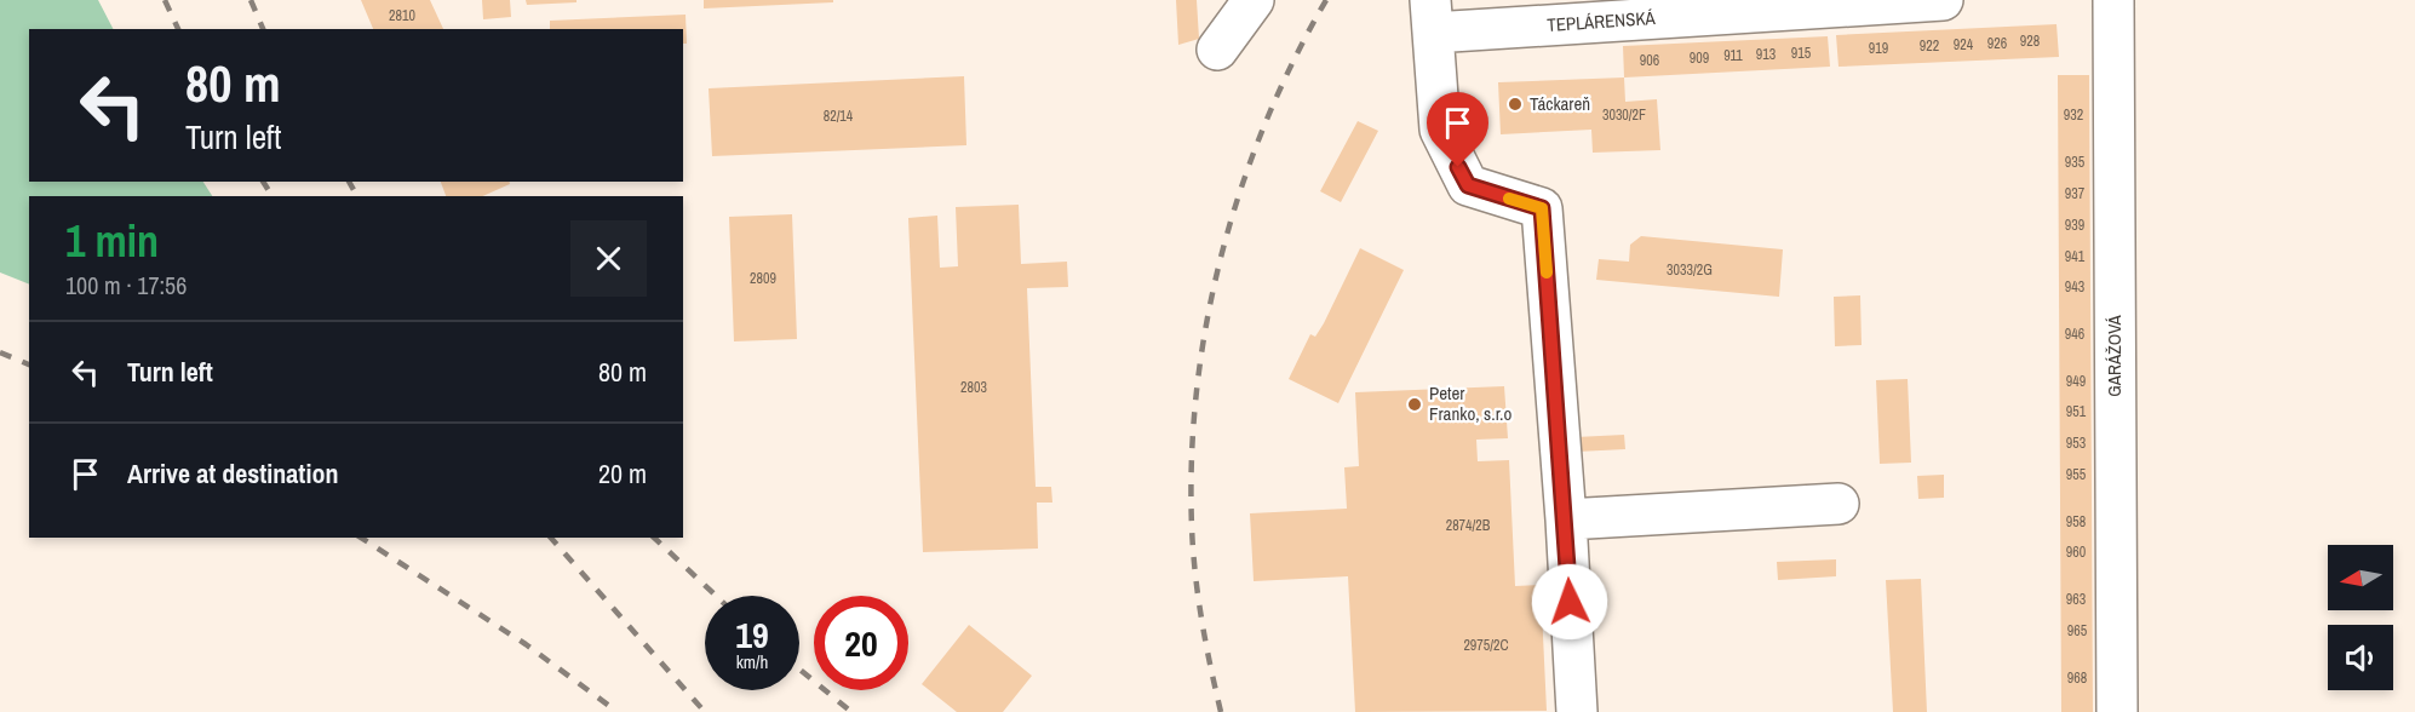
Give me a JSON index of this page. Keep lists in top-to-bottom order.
{
  "streets": {
    "street": ["TEPLÁRENSKÁ", "GARÁŽOVÁ"]
  },
  "places": ["Táckareň", "Peter Franko, s.r.o"],
  "house_numbers": [
    "2810",
    "928",
    "926",
    "924",
    "922",
    "919",
    "915",
    "913",
    "911",
    "909",
    "906",
    "3030/2F",
    "932",
    "82/14",
    "935",
    "937",
    "939",
    "941",
    "3033/2G",
    "2809",
    "943",
    "946",
    "949",
    "2803",
    "951",
    "953",
    "955",
    "958",
    "2874/2B",
    "960",
    "963",
    "965",
    "2975/2C",
    "968"
  ],
  "north": "left",
  "page": {
    "turn": ["80 m", "Turn left"],
    "heading": ["1 min", "100 m · 17:56"],
    "list": [
      {
        "name": "Turn left",
        "value": "80 m"
      },
      {
        "name": "Arrive at destination",
        "value": "20 m"
      }
    ],
    "speed": "19 km/h",
    "limit": "20"
  }
}
